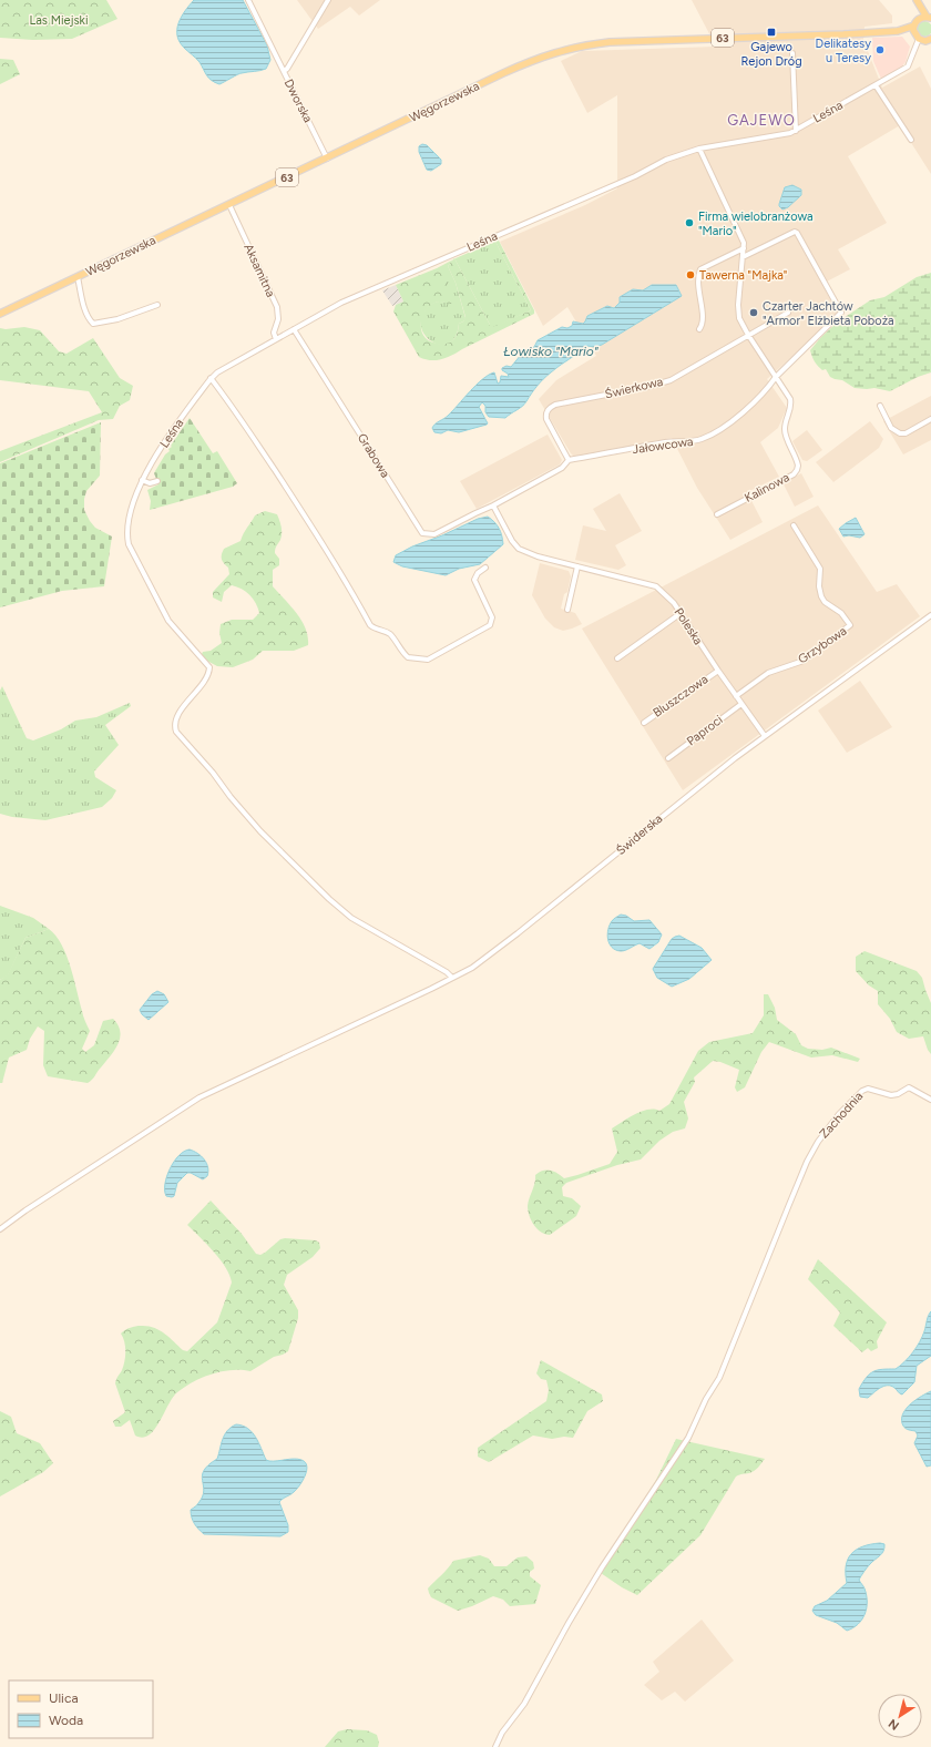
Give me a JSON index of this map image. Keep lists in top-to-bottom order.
{
  "streets": {
    "main road": ["63", "Węgorzewska"],
    "street": [
      "Dworska",
      "Leśna",
      "Aksamitna",
      "Świerkowa",
      "Jałowcowa",
      "Grabowa",
      "Kalinowa",
      "Poleska",
      "Grzybowa",
      "Bluszczowa",
      "Paproci",
      "Świderska",
      "Zachodnia"
    ]
  },
  "crossings": [
    ["Dworska", "Węgorzewska"],
    ["Węgorzewska", "Leśna"],
    ["Węgorzewska", "Aksamitna"],
    ["Leśna", "Aksamitna"],
    ["Leśna", "Grabowa"],
    ["Leśna", "Świderska"],
    ["Świerkowa", "Jałowcowa"],
    ["Jałowcowa", "Grabowa"],
    ["Jałowcowa", "Kalinowa"],
    ["Jałowcowa", "Poleska"],
    ["Poleska", "Grzybowa"],
    ["Poleska", "Bluszczowa"],
    ["Poleska", "Paproci"],
    ["Poleska", "Świderska"]
  ],
  "districts": ["GAJEWO"],
  "water": ["Łowisko \"Mario\""],
  "parks": ["Las Miejski"],
  "places": {
    "transit": ["Gajewo Rejon Dróg"],
    "other": [
      "Delikatesy u Teresy",
      "Firma wielobranżowa \"Mario\"",
      "Tawerna \"Majka\"",
      "Czarter Jachtów \"Armor\" Elżbieta Poboża"
    ]
  },
  "legend": ["Ulica", "Woda"],
  "north": "bottom left"
}
